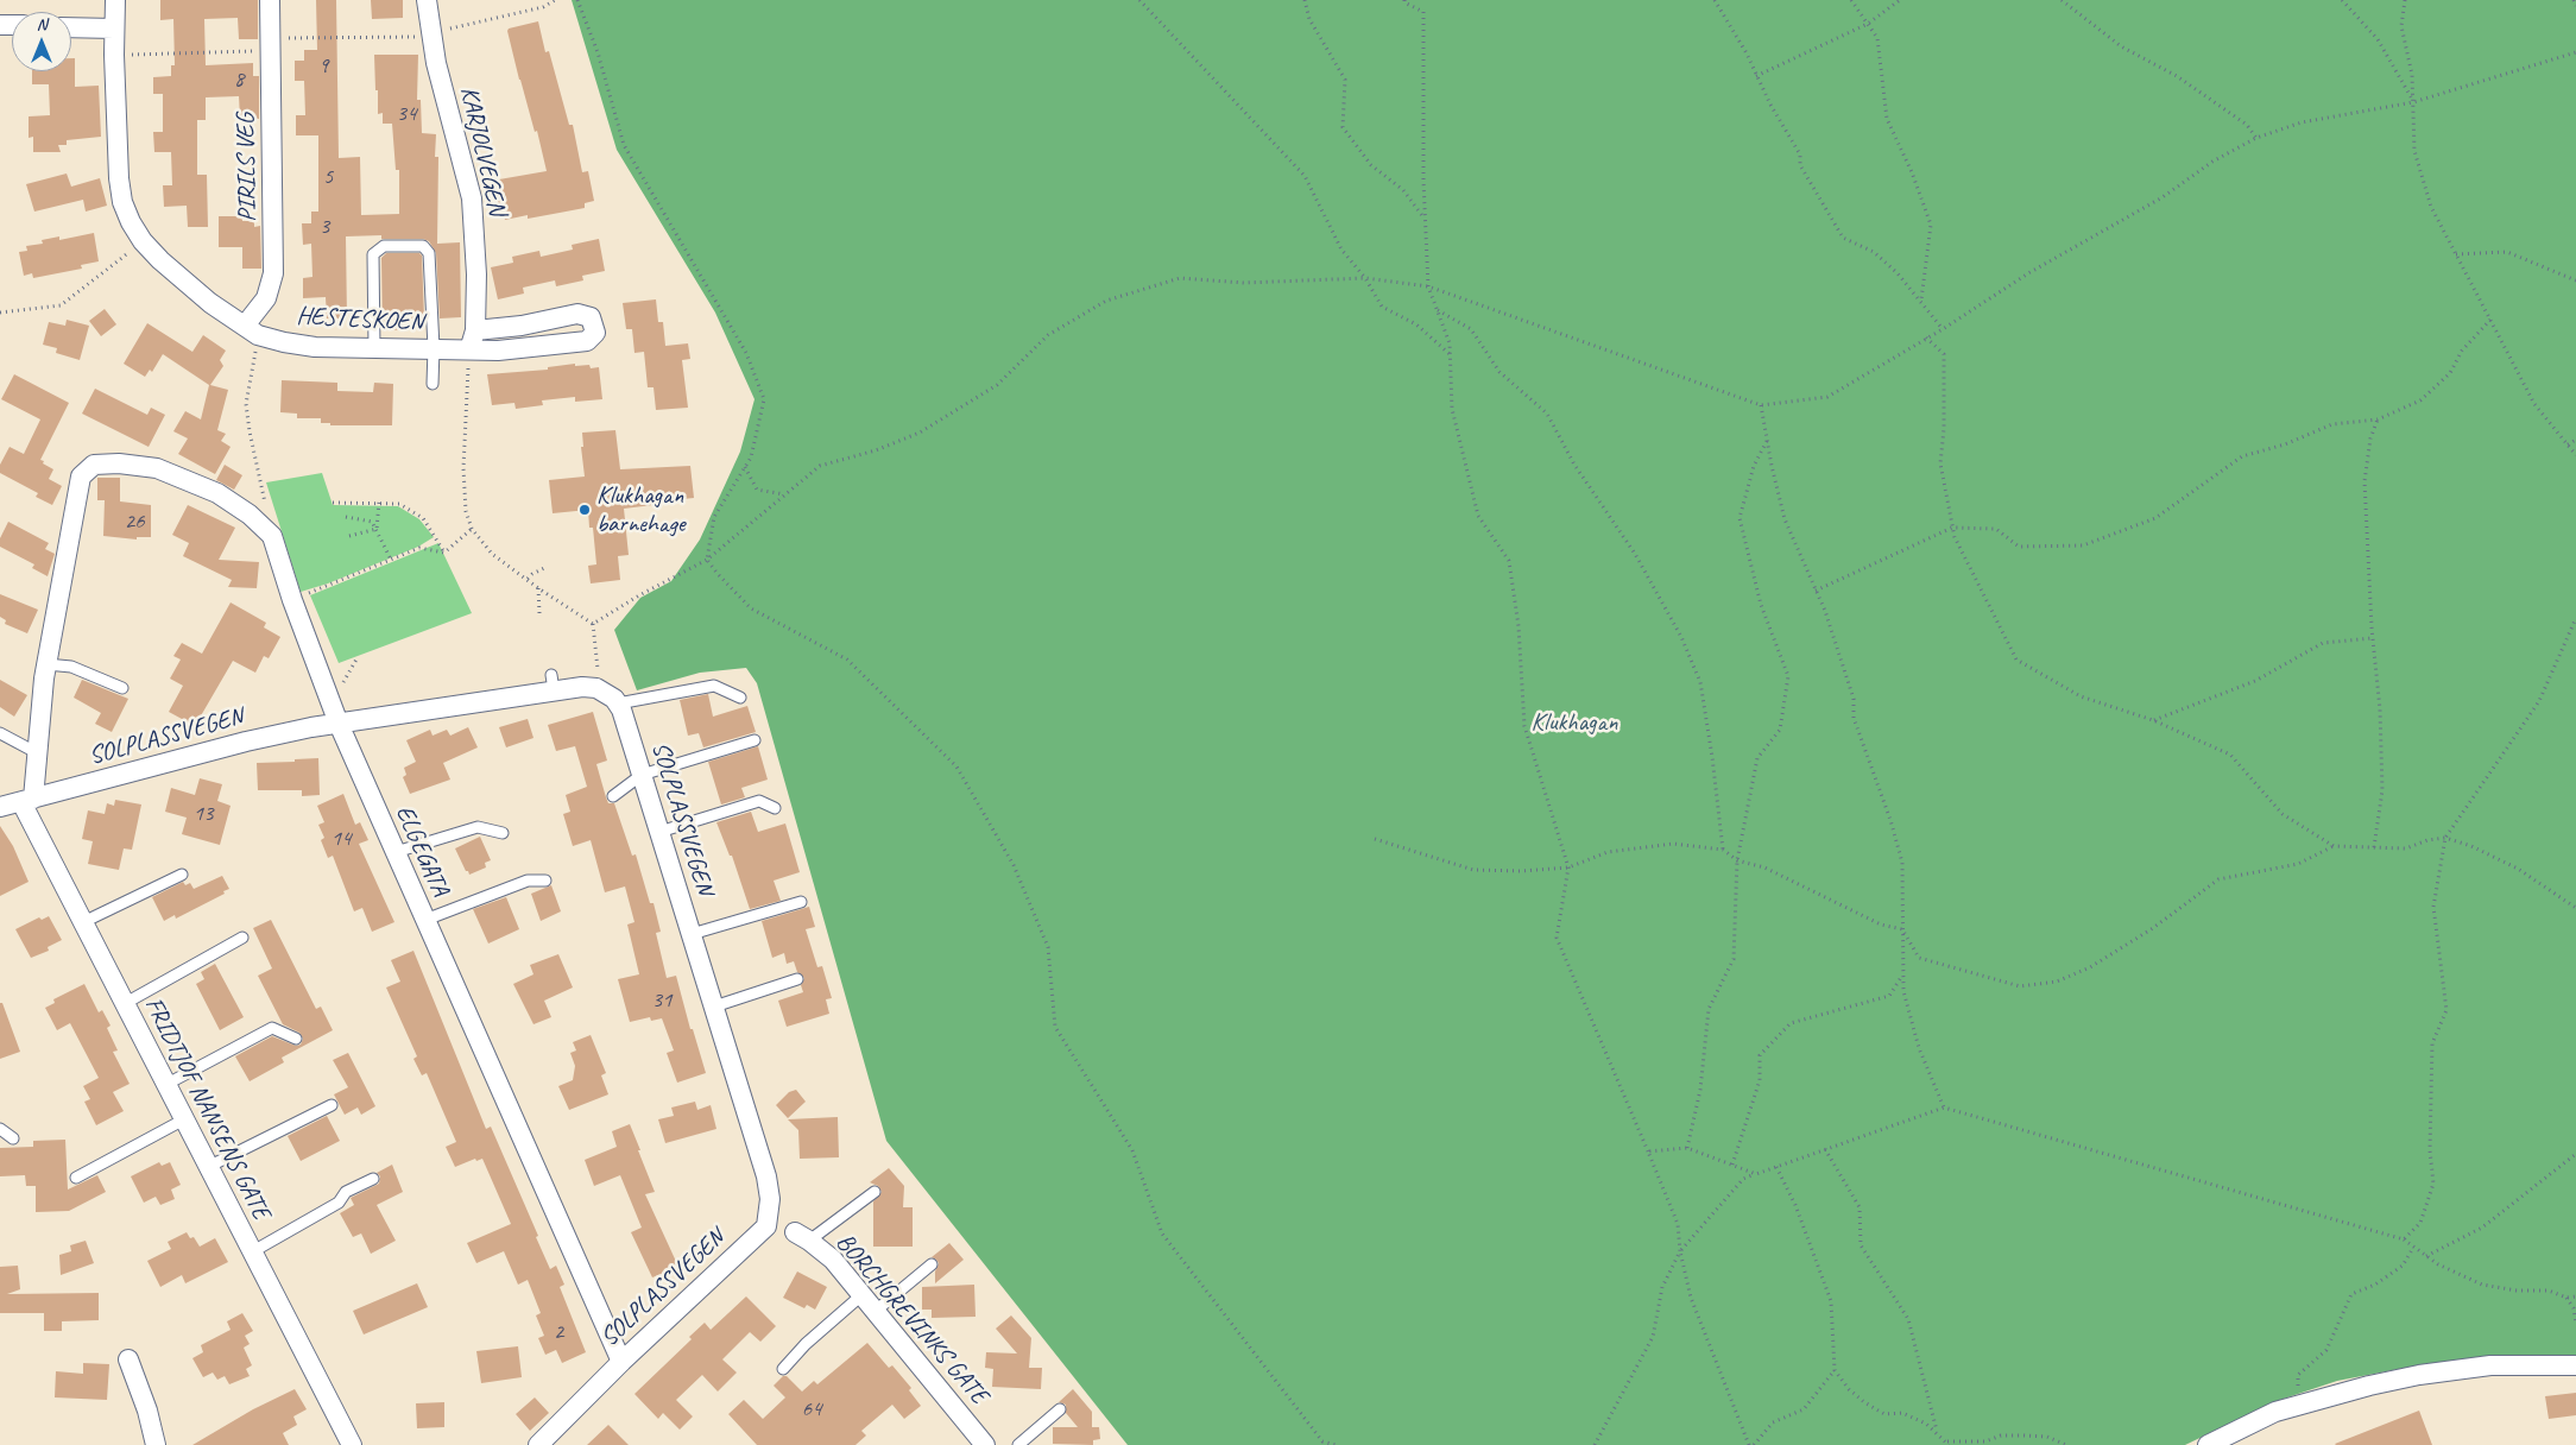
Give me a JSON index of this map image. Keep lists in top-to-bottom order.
{
  "streets": {
    "street": [
      "KARJOLVEGEN",
      "PIRILS VEG",
      "HESTESKOEN",
      "SOLPLASSVEGEN",
      "ELGEGATA",
      "FRIDTJOF NANSENS GATE",
      "BORCHGREVINKS GATE"
    ]
  },
  "crossings": [
    ["KARJOLVEGEN", "HESTESKOEN"],
    ["PIRILS VEG", "HESTESKOEN"],
    ["SOLPLASSVEGEN", "ELGEGATA"],
    ["SOLPLASSVEGEN", "FRIDTJOF NANSENS GATE"]
  ],
  "parks": ["Klukhagan"],
  "places": ["Klukhagan barnehage"],
  "house_numbers": [
    "9",
    "8",
    "34",
    "5",
    "3",
    "26",
    "13",
    "14",
    "31",
    "2",
    "64"
  ],
  "north": "top"
}
